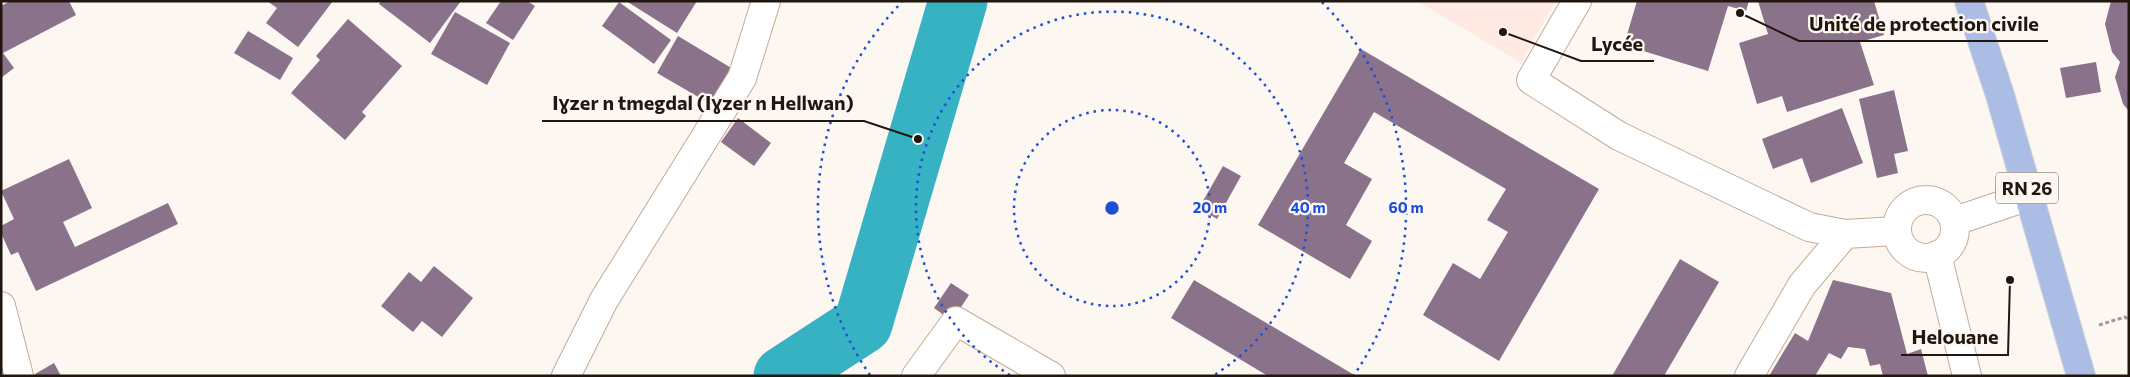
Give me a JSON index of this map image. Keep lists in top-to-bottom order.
{
  "streets": {
    "main road": ["RN 26"]
  },
  "places": [
    "Unité de protection civile",
    "Lycée",
    "Iɣzer n tmegdal (Iɣzer n Hellwan)",
    "Helouane"
  ],
  "rings": ["20 m", "40 m", "60 m"]
}
